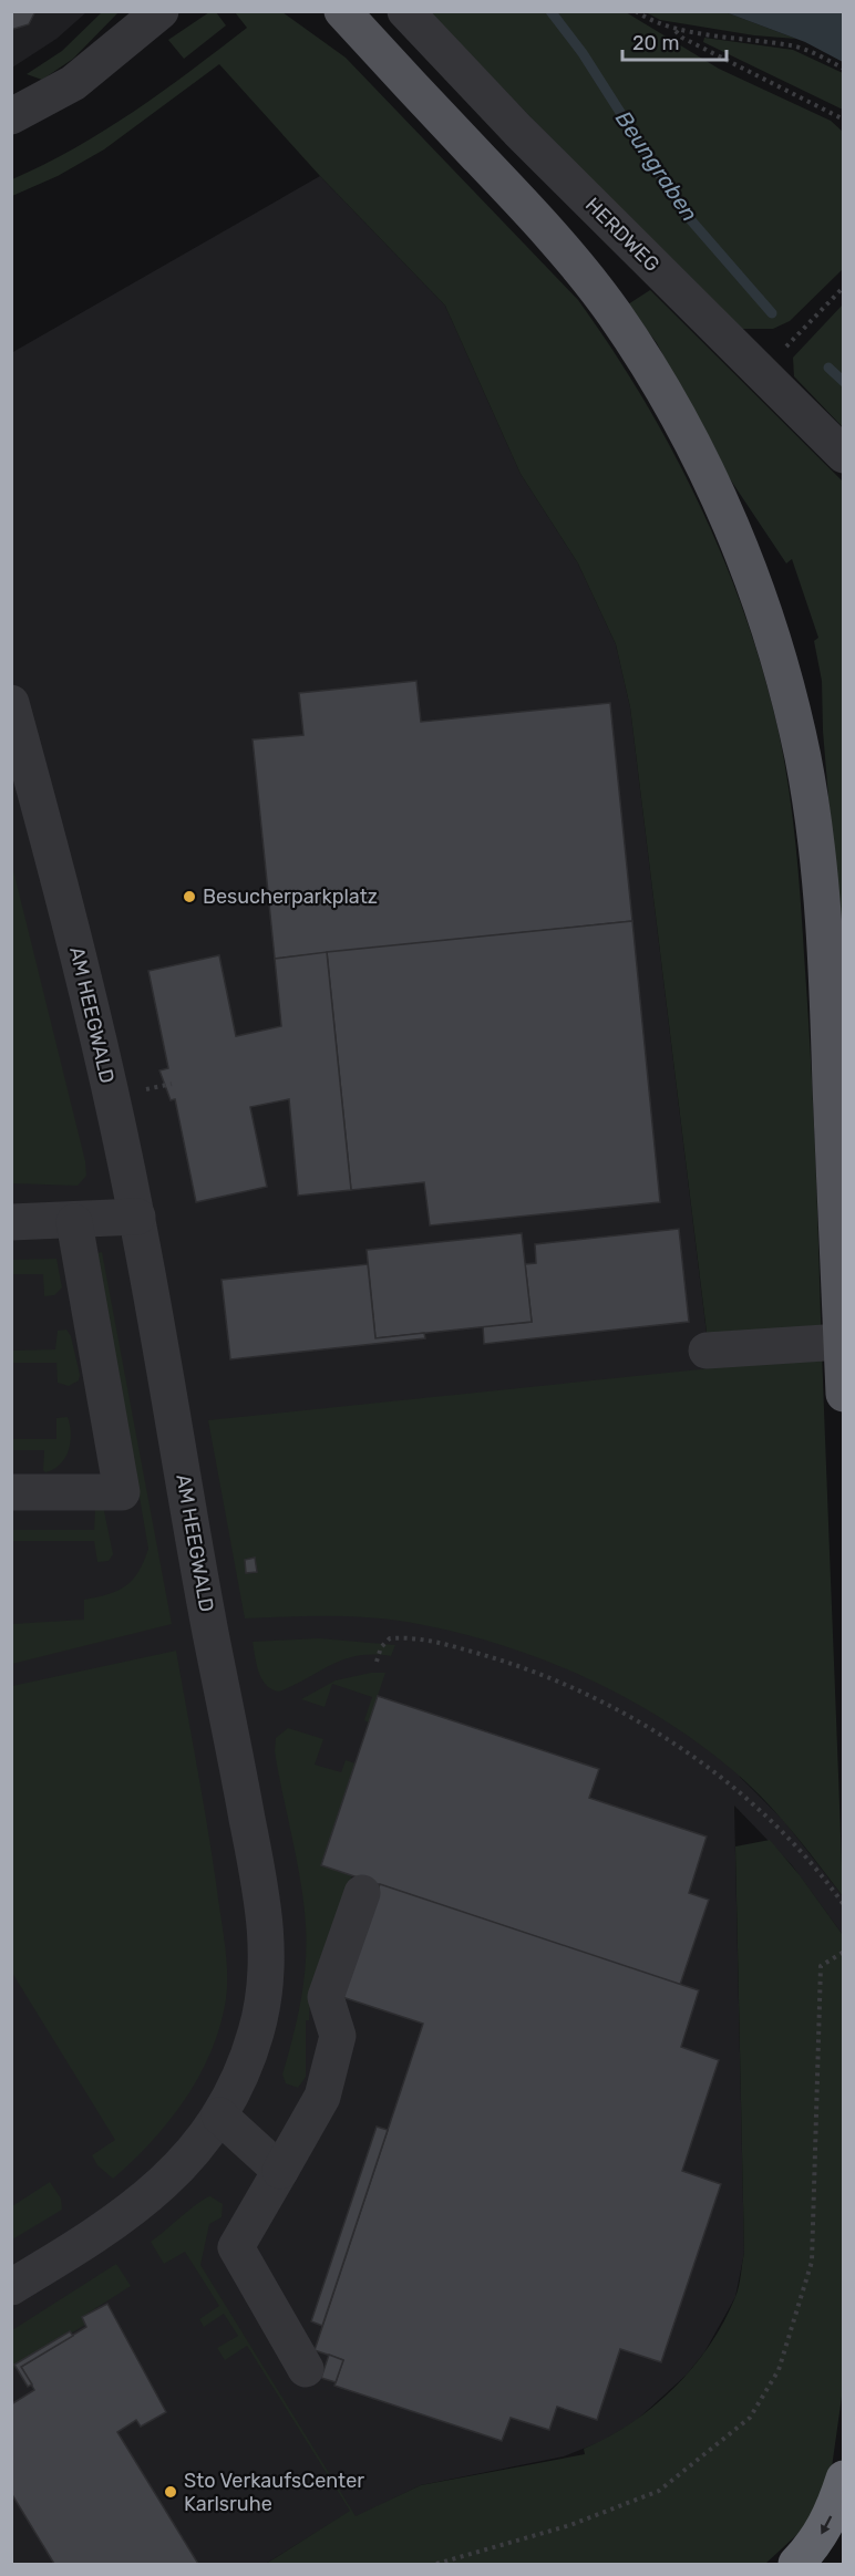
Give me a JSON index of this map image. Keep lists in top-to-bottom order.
{
  "streets": {
    "street": ["HERDWEG", "AM HEEGWALD"]
  },
  "water": ["Beungraben"],
  "places": ["Besucherparkplatz", "Sto VerkaufsCenter Karlsruhe"],
  "scale_bar": "20 m"
}
